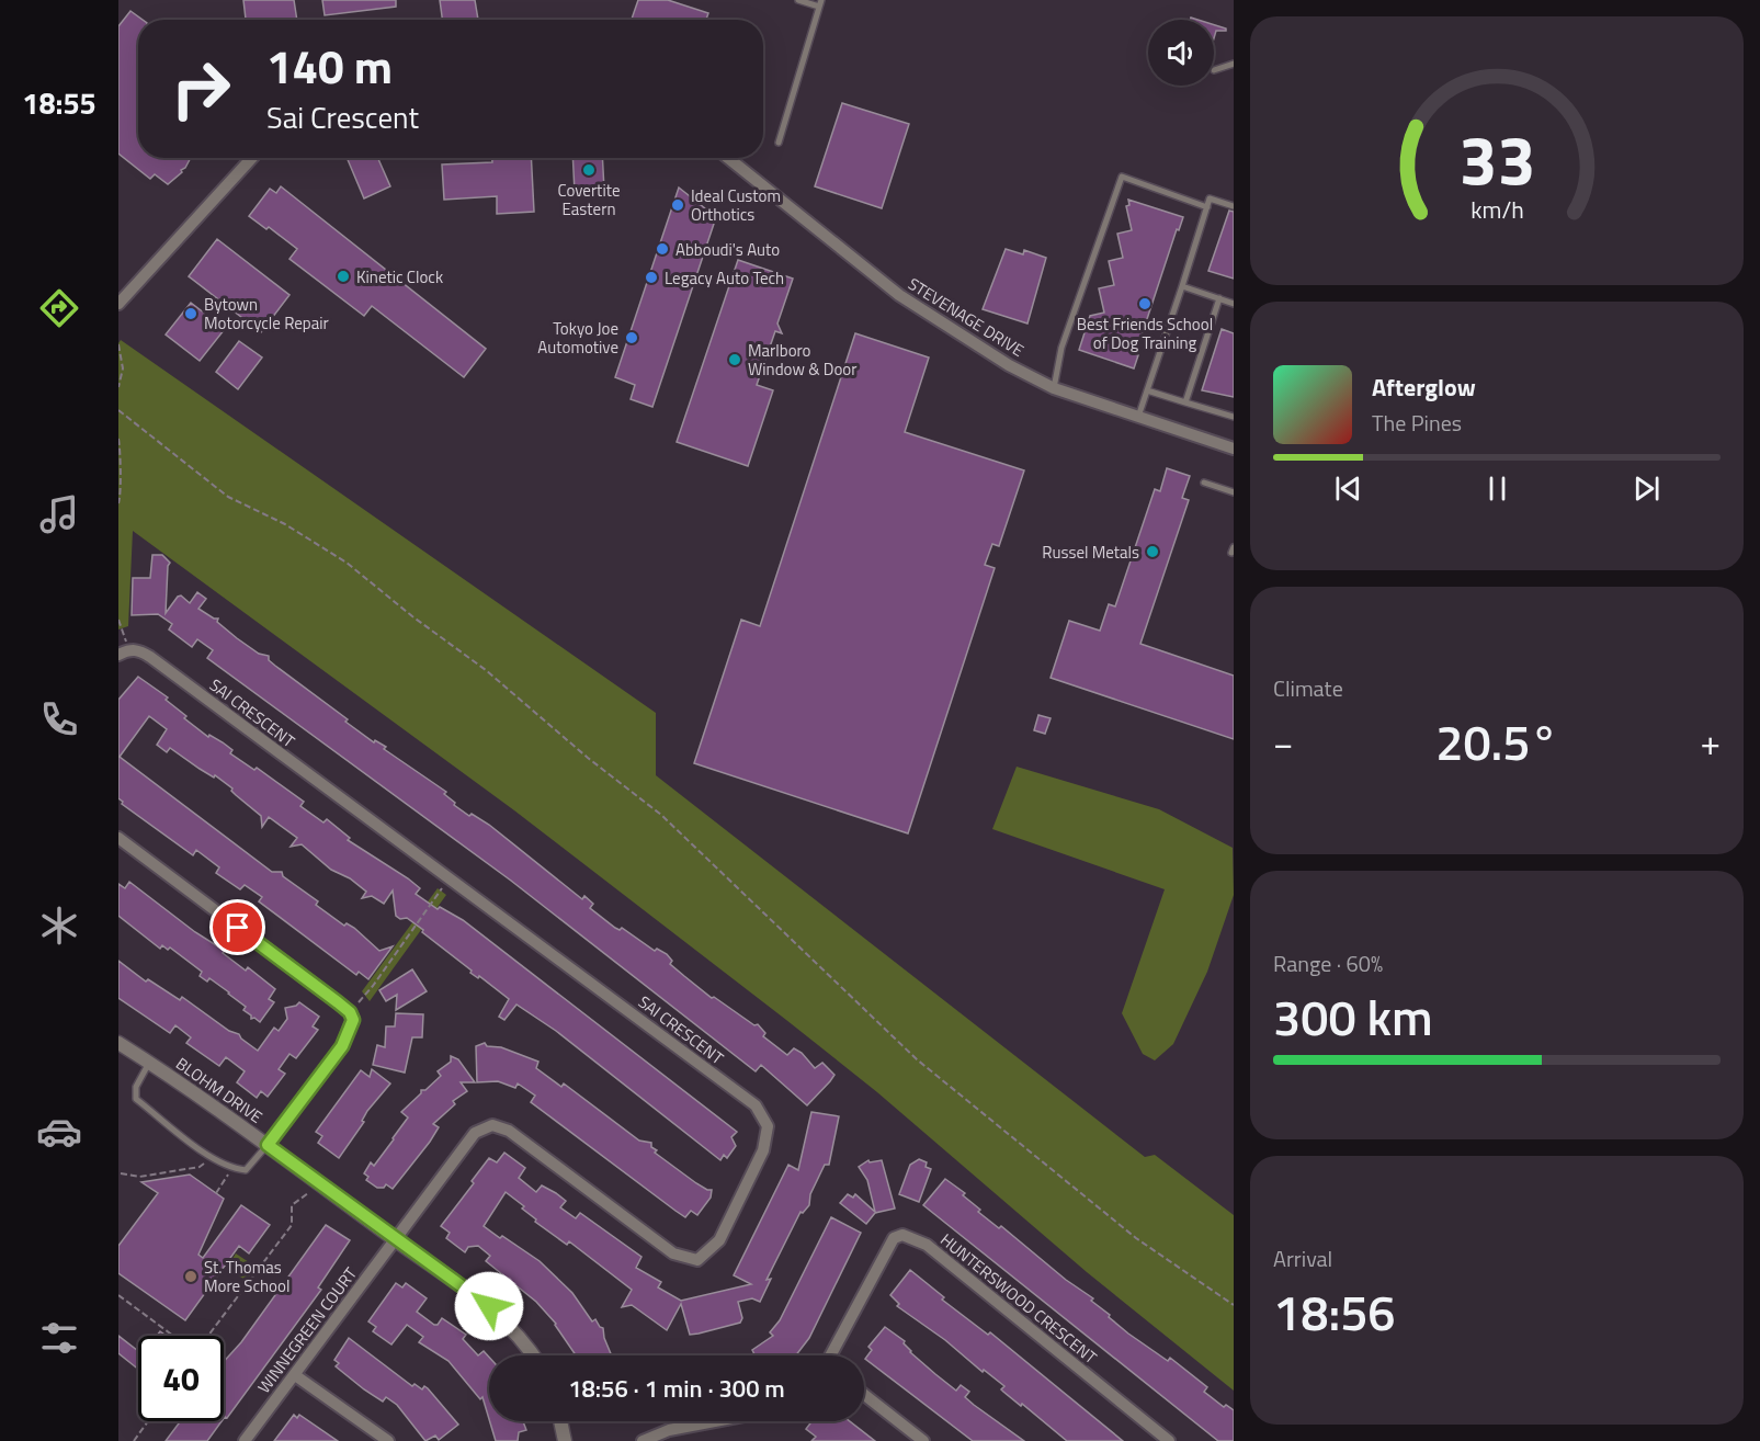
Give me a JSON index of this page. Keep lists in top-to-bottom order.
{
  "streets": {
    "street": [
      "STEVENAGE DRIVE",
      "SAI CRESCENT",
      "BLOHM DRIVE",
      "HUNTERSWOOD CRESCENT",
      "WINNEGREEN COURT"
    ]
  },
  "crossings": [
    ["SAI CRESCENT", "BLOHM DRIVE"],
    ["SAI CRESCENT", "WINNEGREEN COURT"],
    ["BLOHM DRIVE", "WINNEGREEN COURT"]
  ],
  "places": [
    "Covertite Eastern",
    "Ideal Custom Orthotics",
    "Abboudi's Auto",
    "Kinetic Clock",
    "Legacy Auto Tech",
    "Best Friends School of Dog Training",
    "Bytown Motorcycle Repair",
    "Tokyo Joe Automotive",
    "Marlboro Window & Door",
    "Russel Metals",
    "St. Thomas More School"
  ],
  "page": {
    "tabs": "18:55",
    "turn": ["140 m", "Sai Crescent"],
    "song": ["Afterglow", "The Pines"],
    "tile": [
      "Climate",
      ["Range · 60%", "300 km"],
      ["Arrival", "18:56"]
    ],
    "heat": ["−", "20.5°", "+"],
    "limit": "40",
    "trip": "18:56 · 1 min · 300 m",
    "gauge": ["33", "km/h"]
  }
}
